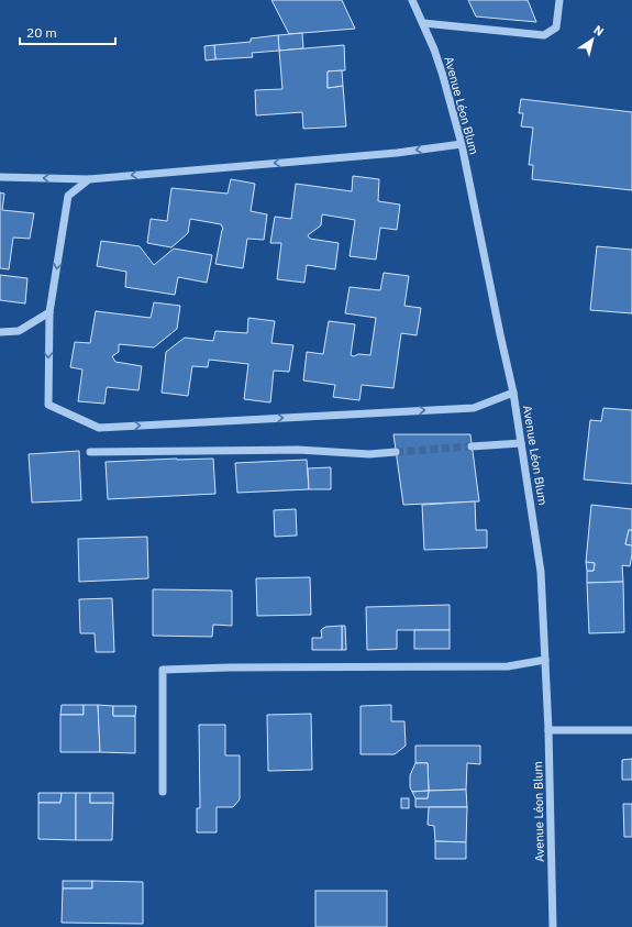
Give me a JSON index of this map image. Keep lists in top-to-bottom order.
{
  "streets": {
    "street": ["Avenue Léon Blum"]
  },
  "scale_bar": "20 m",
  "north": "top right"
}
